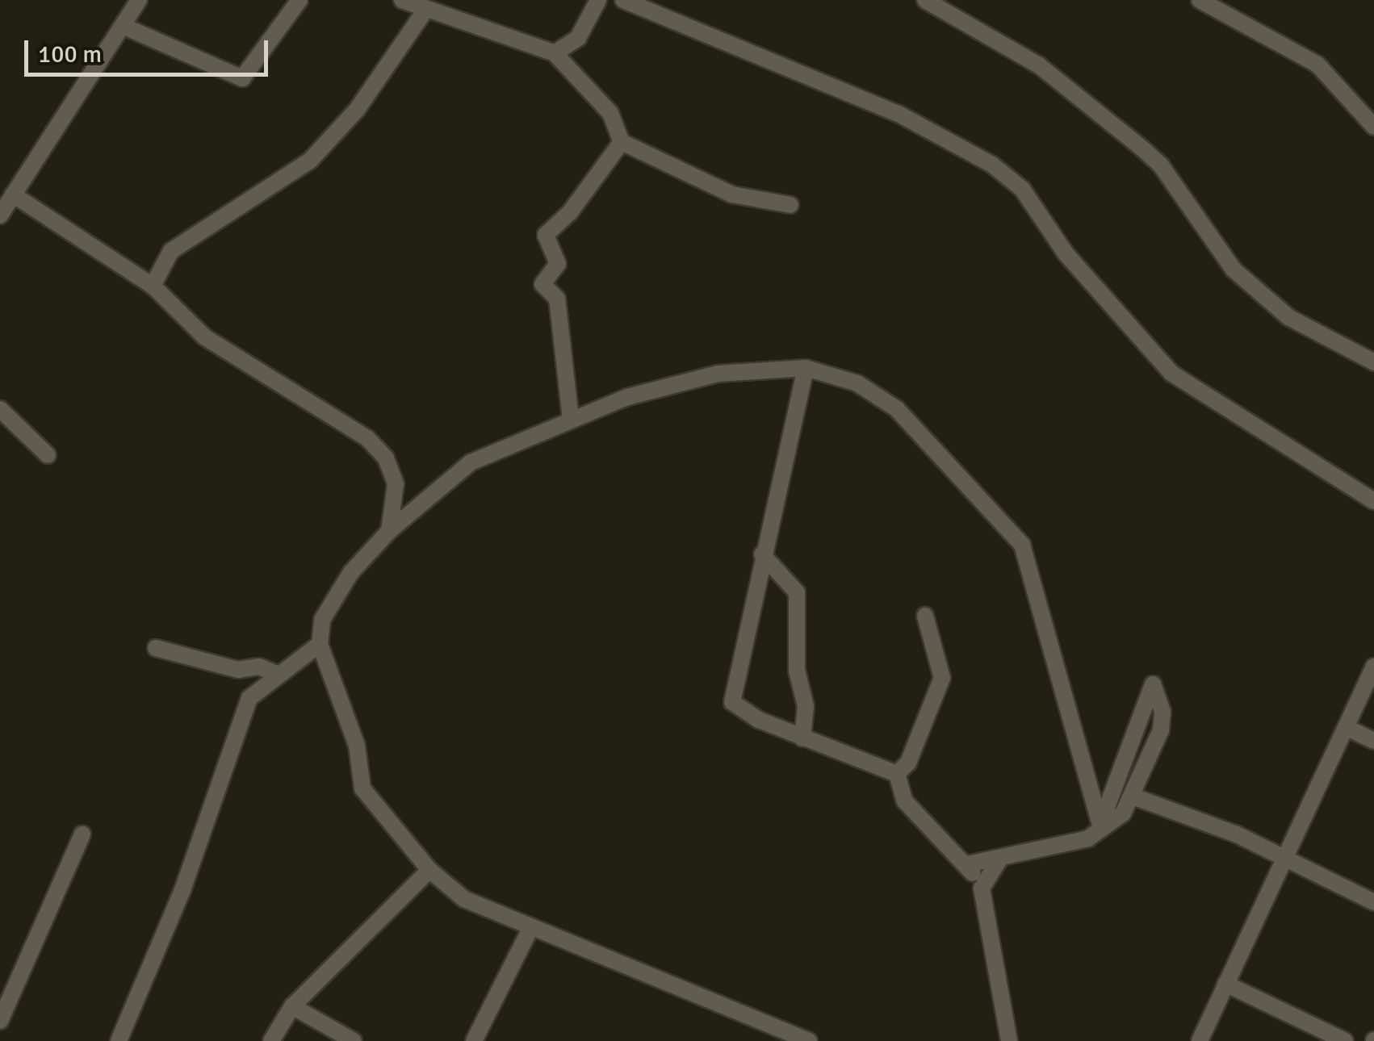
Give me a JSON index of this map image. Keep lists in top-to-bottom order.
{
  "scale_bar": "100 m"
}
